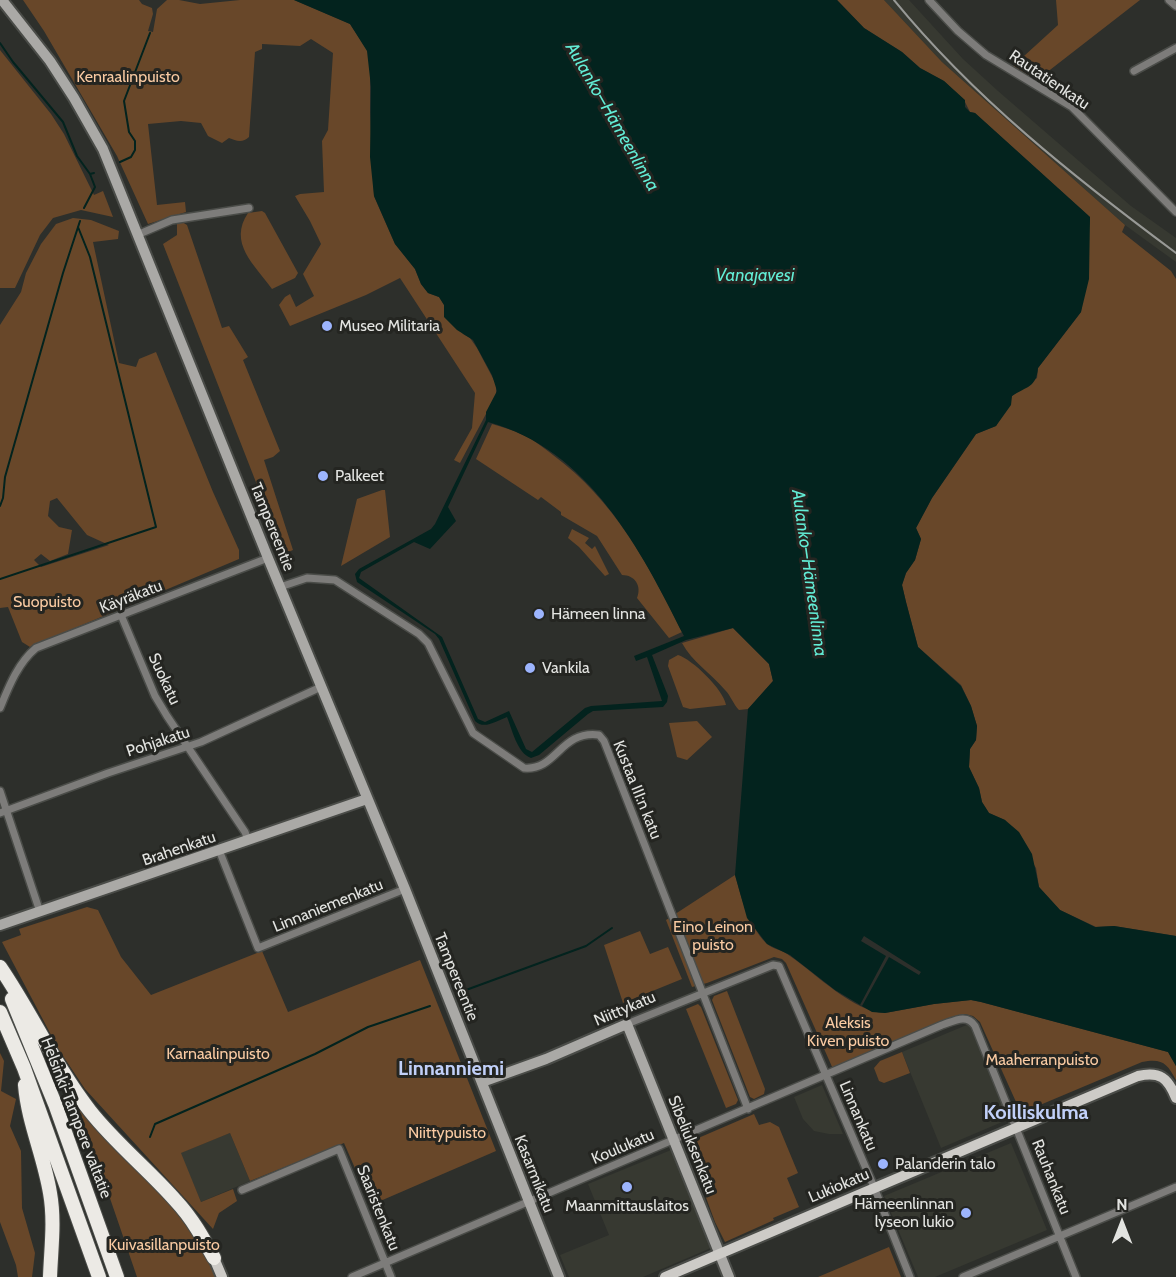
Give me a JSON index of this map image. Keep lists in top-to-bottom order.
{
  "streets": {
    "highway": ["Helsinki-Tampere valtatie"],
    "main road": [
      "Tampereentie",
      "Brahenkatu",
      "Niittykatu",
      "Sibeliuksenkatu",
      "Kasarmikatu",
      "Lukiokatu"
    ],
    "street": [
      "Rautatienkatu",
      "Käyräkatu",
      "Suokatu",
      "Pohjakatu",
      "Kustaa III:n katu",
      "Linnaniemenkatu",
      "Linnankatu",
      "Koulukatu",
      "Rauhankatu",
      "Saaristenkatu"
    ]
  },
  "crossings": [
    ["Tampereentie", "Käyräkatu"],
    ["Tampereentie", "Pohjakatu"],
    ["Tampereentie", "Kustaa III:n katu"],
    ["Tampereentie", "Brahenkatu"],
    ["Tampereentie", "Linnaniemenkatu"],
    ["Tampereentie", "Niittykatu"],
    ["Tampereentie", "Kasarmikatu"],
    ["Käyräkatu", "Suokatu"],
    ["Suokatu", "Pohjakatu"],
    ["Suokatu", "Brahenkatu"],
    ["Kustaa III:n katu", "Niittykatu"],
    ["Kustaa III:n katu", "Koulukatu"],
    ["Brahenkatu", "Linnaniemenkatu"],
    ["Niittykatu", "Linnankatu"],
    ["Niittykatu", "Sibeliuksenkatu"],
    ["Niittykatu", "Kasarmikatu"],
    ["Linnankatu", "Koulukatu"],
    ["Linnankatu", "Lukiokatu"],
    ["Sibeliuksenkatu", "Koulukatu"],
    ["Sibeliuksenkatu", "Lukiokatu"],
    ["Koulukatu", "Kasarmikatu"],
    ["Koulukatu", "Rauhankatu"],
    ["Koulukatu", "Saaristenkatu"],
    ["Rauhankatu", "Lukiokatu"]
  ],
  "districts": ["Linnanniemi", "Koilliskulma"],
  "water": ["Aulanko–Hämeenlinna", "Vanajavesi"],
  "parks": [
    "Kenraalinpuisto",
    "Suopuisto",
    "Eino Leinon puisto",
    "Aleksis Kiven puisto",
    "Karnaalinpuisto",
    "Maaherranpuisto",
    "Niittypuisto",
    "Kuivasillanpuisto"
  ],
  "places": [
    "Museo Militaria",
    "Palkeet",
    "Hämeen linna",
    "Vankila",
    "Palanderin talo",
    "Maanmittauslaitos",
    "Hämeenlinnan lyseon lukio"
  ],
  "north": "top"
}
